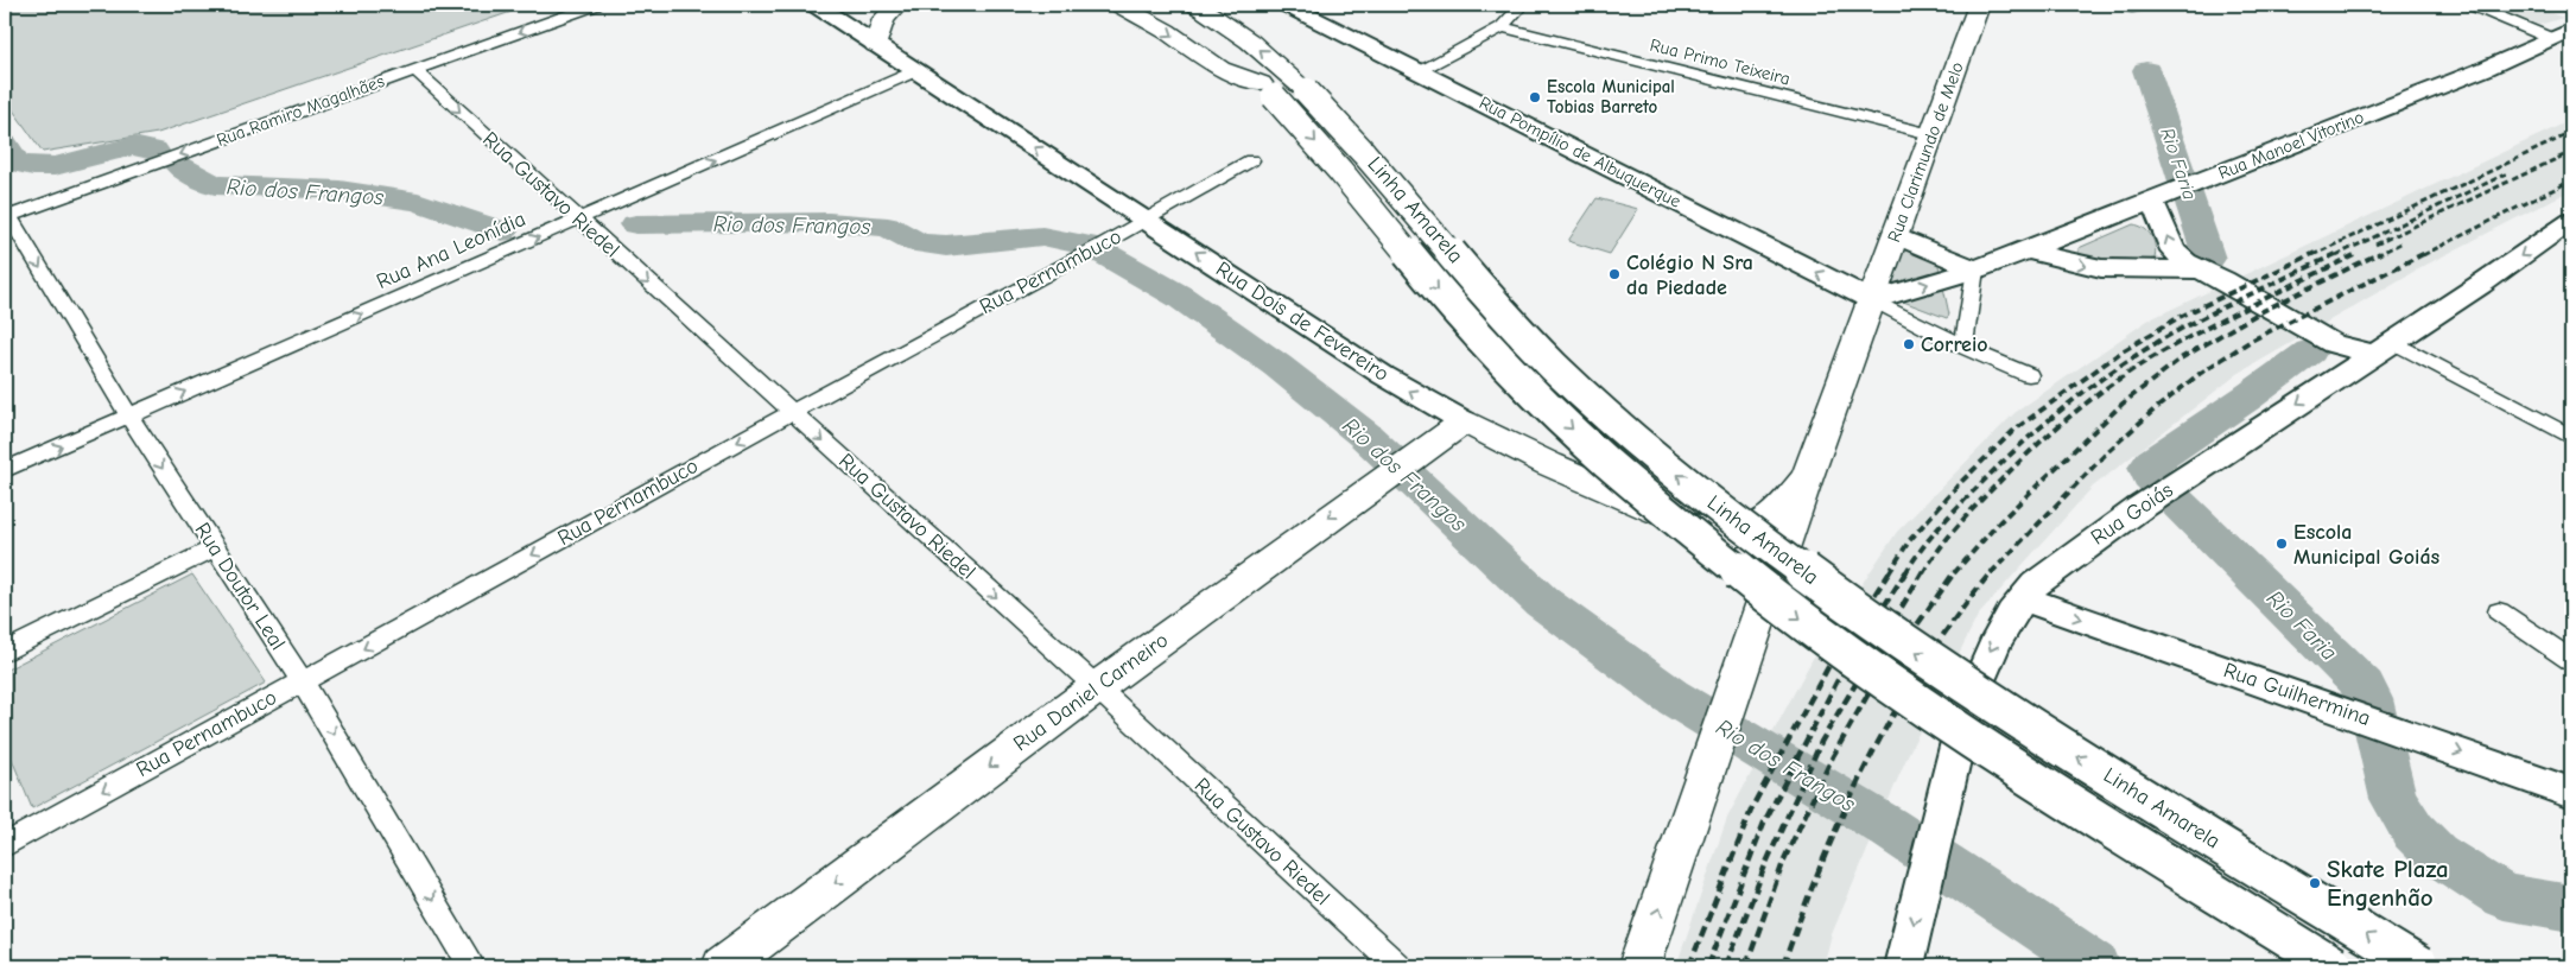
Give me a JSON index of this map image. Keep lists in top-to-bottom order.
{
  "streets": {
    "main road": [
      "Rua Manoel Vitorino",
      "Rua Pompílio de Albuquerque",
      "Rua Clarimundo de Melo",
      "Linha Amarela",
      "Rua Dois de Fevereiro",
      "Rua Goiás",
      "Rua Daniel Carneiro",
      "Rua Guilhermina"
    ],
    "street": [
      "Rua Primo Teixeira",
      "Rua Ramiro Magalhães",
      "Rua Gustavo Riedel",
      "Rua Ana Leonídia",
      "Rua Pernambuco",
      "Rua Doutor Leal"
    ]
  },
  "crossings": [
    ["Rua Primo Teixeira", "Rua Clarimundo de Melo"],
    ["Rua Ramiro Magalhães", "Rua Gustavo Riedel"],
    ["Rua Ramiro Magalhães", "Rua Doutor Leal"],
    ["Rua Manoel Vitorino", "Rua Pompílio de Albuquerque"],
    ["Rua Manoel Vitorino", "Rua Clarimundo de Melo"],
    ["Rua Pompílio de Albuquerque", "Rua Clarimundo de Melo"],
    ["Rua Clarimundo de Melo", "Rua Dois de Fevereiro"],
    ["Rua Gustavo Riedel", "Rua Ana Leonídia"],
    ["Rua Gustavo Riedel", "Rua Pernambuco"],
    ["Rua Gustavo Riedel", "Rua Daniel Carneiro"],
    ["Rua Ana Leonídia", "Rua Dois de Fevereiro"],
    ["Rua Ana Leonídia", "Rua Doutor Leal"],
    ["Rua Pernambuco", "Rua Dois de Fevereiro"],
    ["Rua Pernambuco", "Rua Doutor Leal"],
    ["Rua Dois de Fevereiro", "Rua Daniel Carneiro"],
    ["Rua Goiás", "Rua Guilhermina"]
  ],
  "one_way": [
    "Rua Ramiro Magalhães",
    "Rua Pompílio de Albuquerque",
    "Rua Gustavo Riedel",
    "Rua Ana Leonídia",
    "Rua Pernambuco",
    "Rua Dois de Fevereiro",
    "Rua Goiás",
    "Rua Doutor Leal",
    "Rua Daniel Carneiro",
    "Rua Guilhermina"
  ],
  "water": ["Rio Faria", "Rio dos Frangos"],
  "places": [
    "Escola Municipal Tobias Barreto",
    "Colégio N Sra da Piedade",
    "Correio",
    "Escola Municipal Goiás",
    "Skate Plaza Engenhão"
  ]
}
